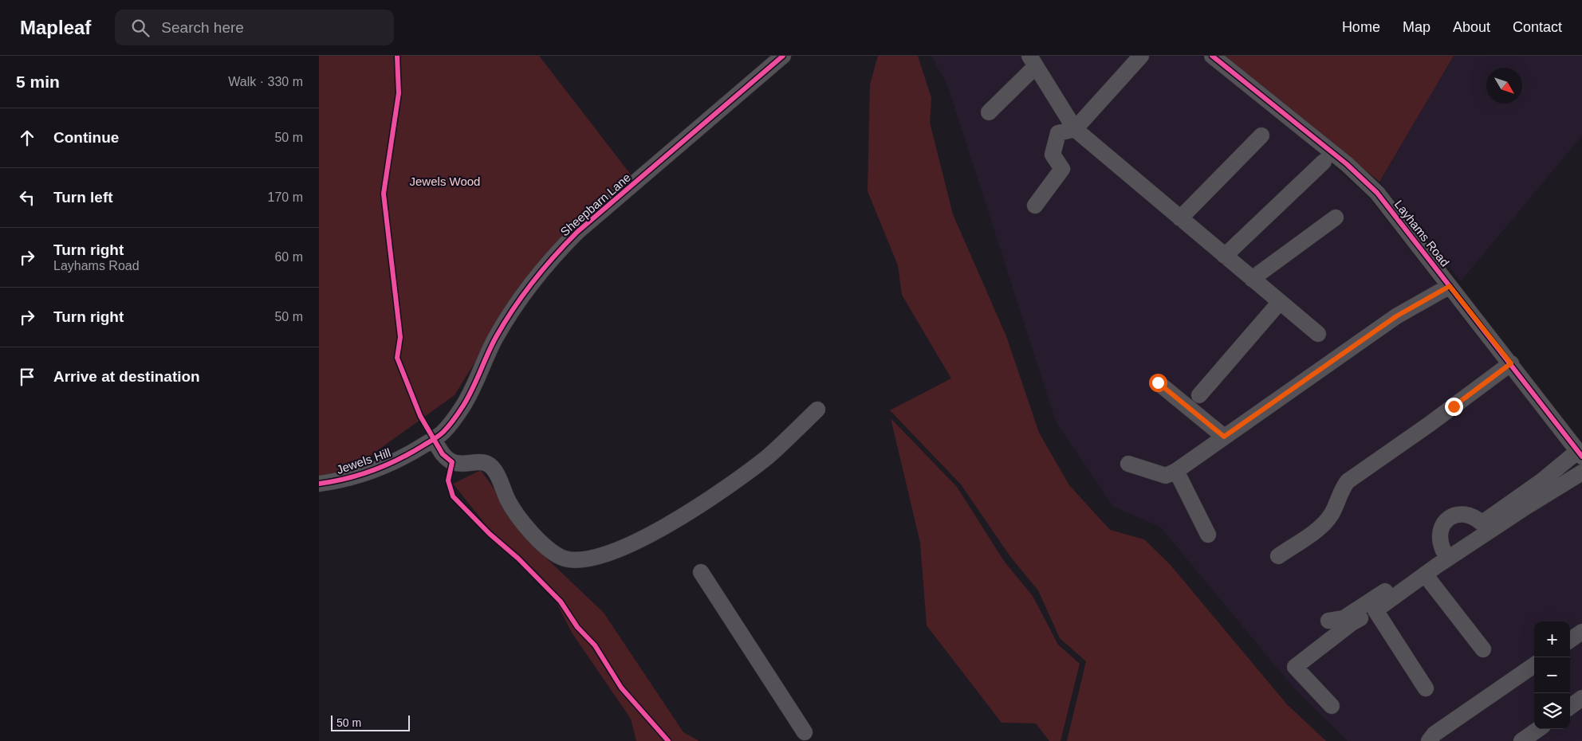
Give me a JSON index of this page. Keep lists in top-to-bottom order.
{
  "streets": {
    "street": ["Sheepbarn Lane", "Layhams Road", "Jewels Hill"]
  },
  "crossings": [
    ["Sheepbarn Lane", "Jewels Hill"]
  ],
  "parks": ["Jewels Wood"],
  "scale_bar": "50 m",
  "north": "bottom right",
  "page": {
    "header": "Mapleaf",
    "search": "Search here",
    "nav": [
      "Home",
      "Map",
      "About",
      "Contact"
    ],
    "heading": ["5 min", "Walk · 330 m"],
    "list": [
      ["Continue", "50 m"],
      ["Turn left", "170 m"],
      ["Turn right", "Layhams Road", "60 m"],
      ["Turn right", "50 m"],
      "Arrive at destination"
    ],
    "map_buttons": ["+", "−"],
    "scale": "50 m"
  }
}
